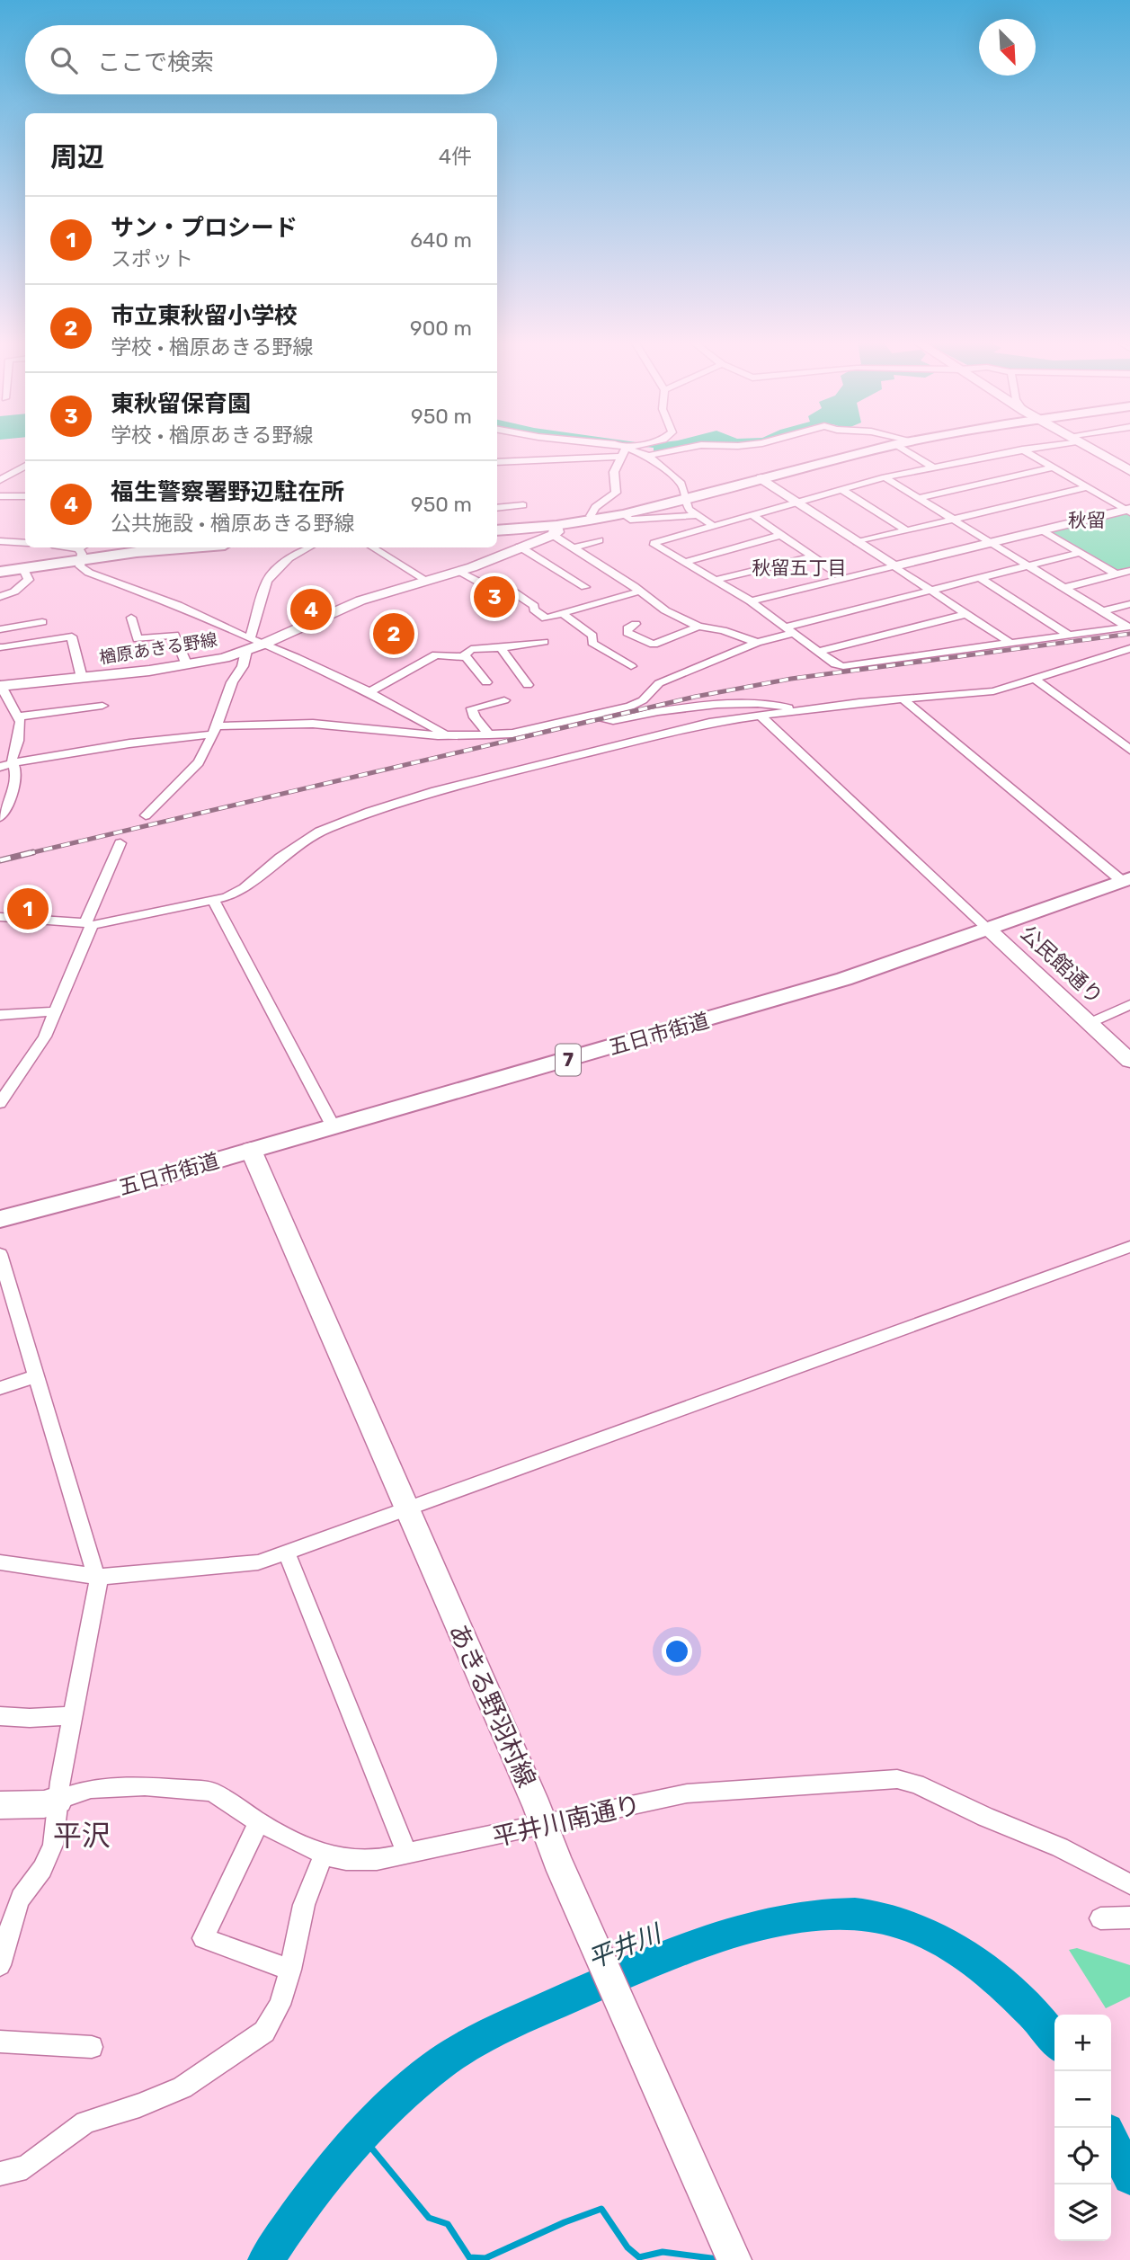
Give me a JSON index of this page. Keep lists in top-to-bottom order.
{
  "streets": {
    "main road": [
      "楢原あきる野線",
      "公民館通り",
      "五日市街道",
      "7",
      "あきる野羽村線",
      "平井川南通り"
    ]
  },
  "crossings": [
    ["公民館通り", "五日市街道"],
    ["五日市街道", "あきる野羽村線"],
    ["あきる野羽村線", "平井川南通り"]
  ],
  "districts": ["秋留", "秋留五丁目", "平沢"],
  "water": ["平井川"],
  "north": "bottom right",
  "page": {
    "search": "ここで検索",
    "heading": ["周辺", "4件"],
    "list": [
      {
        "mark": "1",
        "name": "サン・プロシード",
        "note": "スポット",
        "value": "640 m"
      },
      {
        "mark": "2",
        "name": "市立東秋留小学校",
        "note": "学校 · 楢原あきる野線",
        "value": "900 m"
      },
      {
        "mark": "3",
        "name": "東秋留保育園",
        "note": "学校 · 楢原あきる野線",
        "value": "950 m"
      },
      {
        "mark": "4",
        "name": "福生警察署野辺駐在所",
        "note": "公共施設 · 楢原あきる野線",
        "value": "950 m"
      }
    ],
    "pins": [
      "3",
      "4",
      "2",
      "1"
    ],
    "map_buttons": ["+", "−"]
  }
}
